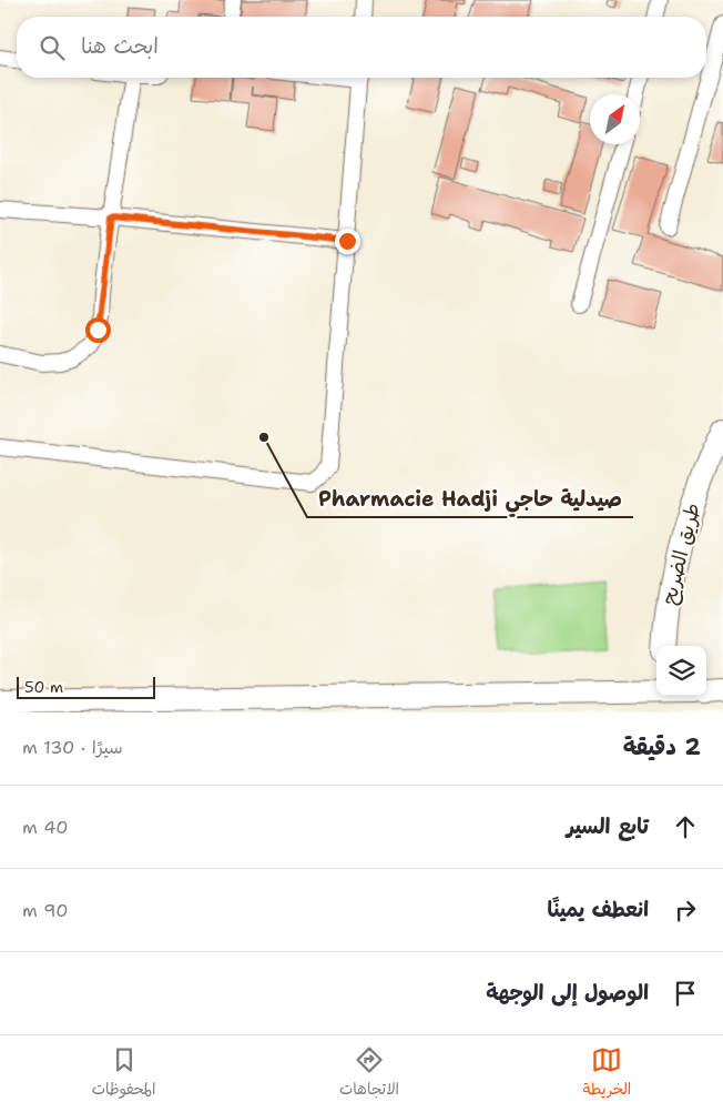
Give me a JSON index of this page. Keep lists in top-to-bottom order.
{
  "streets": {
    "street": ["طريق الضريح"]
  },
  "places": ["Pharmacie Hadji صيدلية حاجي"],
  "scale_bar": "50 m",
  "north": "top right",
  "page": {
    "search": "ابحث هنا",
    "scale": "50 m",
    "heading": ["2 دقيقة", "سيرًا · 130 m"],
    "list": [
      ["تابع السير", "40 m"],
      ["انعطف يمينًا", "90 m"],
      "الوصول إلى الوجهة"
    ],
    "nav": ["الخريطة", "الاتجاهات", "المحفوظات"]
  }
}
